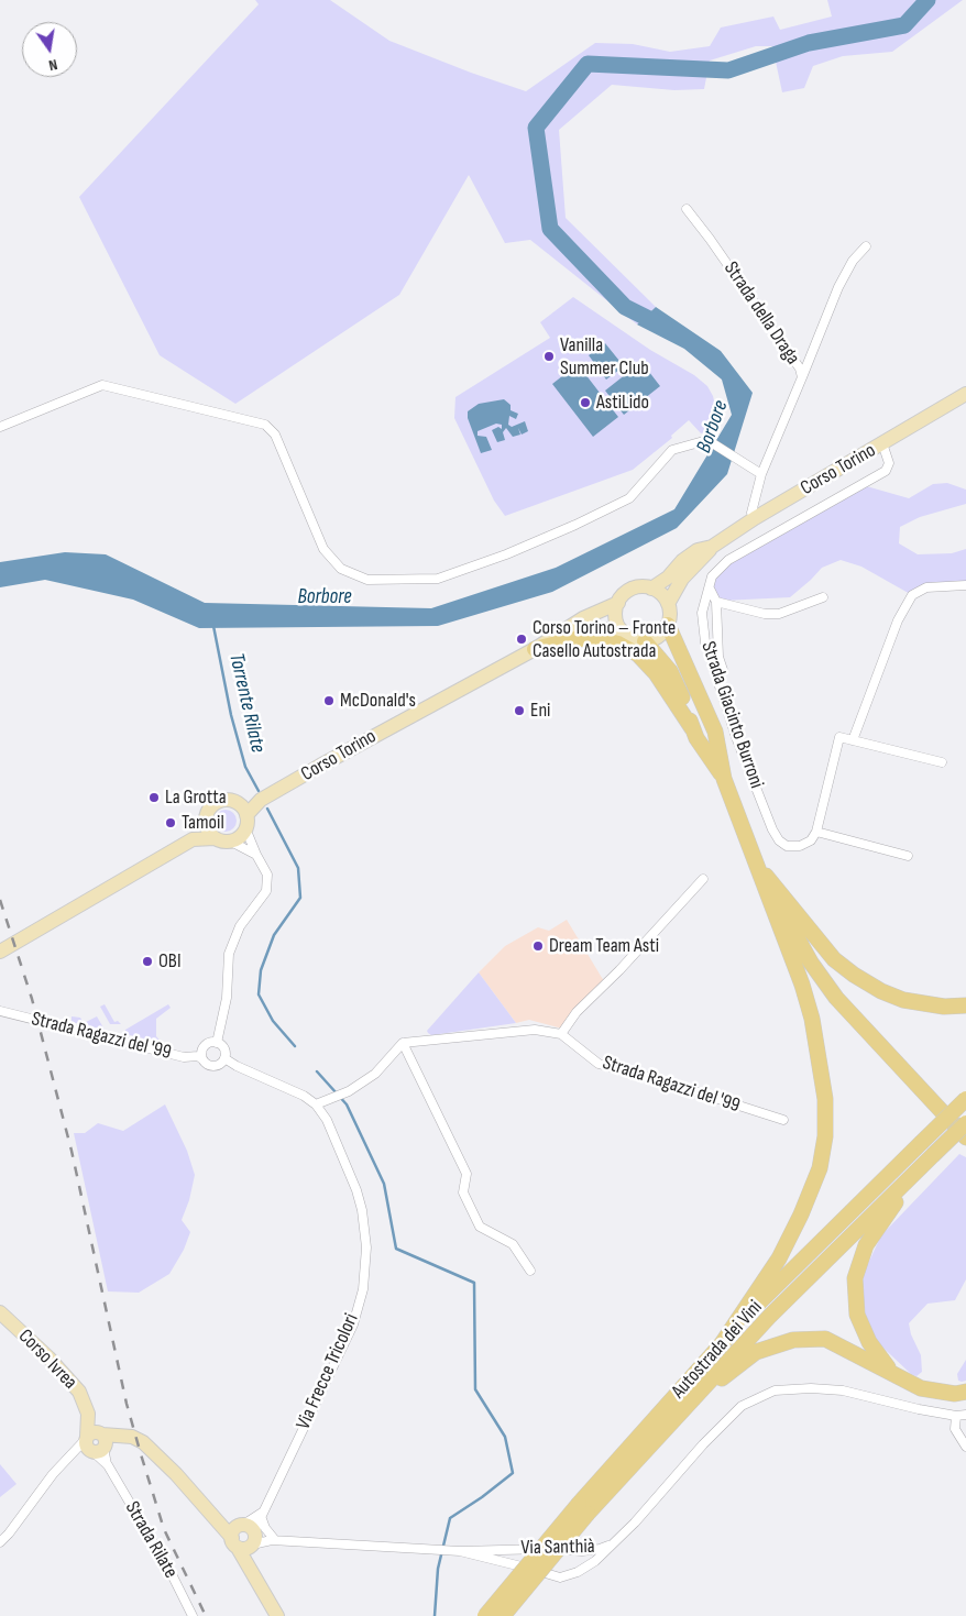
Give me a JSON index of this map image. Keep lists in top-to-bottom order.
{
  "streets": {
    "highway": ["Autostrada dei Vini"],
    "main road": ["Corso Torino", "Corso Ivrea"],
    "street": [
      "Strada della Draga",
      "Strada Giacinto Burroni",
      "Strada Ragazzi del '99",
      "Via Frecce Tricolori",
      "Strada Rilate",
      "Via Santhià"
    ]
  },
  "crossings": [
    ["Strada della Draga", "Corso Torino"],
    ["Corso Torino", "Strada Giacinto Burroni"],
    ["Corso Ivrea", "Strada Rilate"],
    ["Via Frecce Tricolori", "Via Santhià"]
  ],
  "water": ["Borbore", "Torrente Rilate"],
  "places": [
    "Vanilla Summer Club",
    "AstiLido",
    "Corso Torino – Fronte Casello Autostrada",
    "McDonald's",
    "Eni",
    "La Grotta",
    "Tamoil",
    "Dream Team Asti",
    "OBI"
  ],
  "north": "bottom"
}
